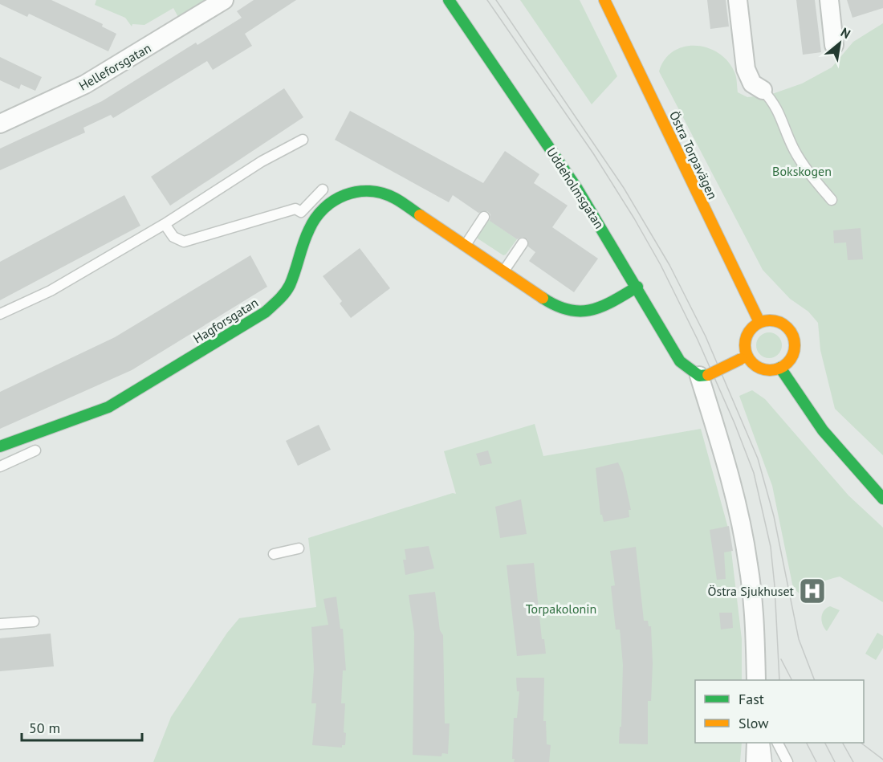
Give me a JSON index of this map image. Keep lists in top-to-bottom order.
{
  "streets": {
    "street": [
      "Helleforsgatan",
      "Östra Torpavägen",
      "Uddeholmsgatan",
      "Hagforsgatan"
    ]
  },
  "crossings": [
    ["Uddeholmsgatan", "Hagforsgatan"]
  ],
  "parks": ["Bokskogen", "Torpakolonin"],
  "places": {
    "hospital": ["Östra Sjukhuset"]
  },
  "legend": ["Fast", "Slow"],
  "scale_bar": "50 m",
  "north": "top right"
}
